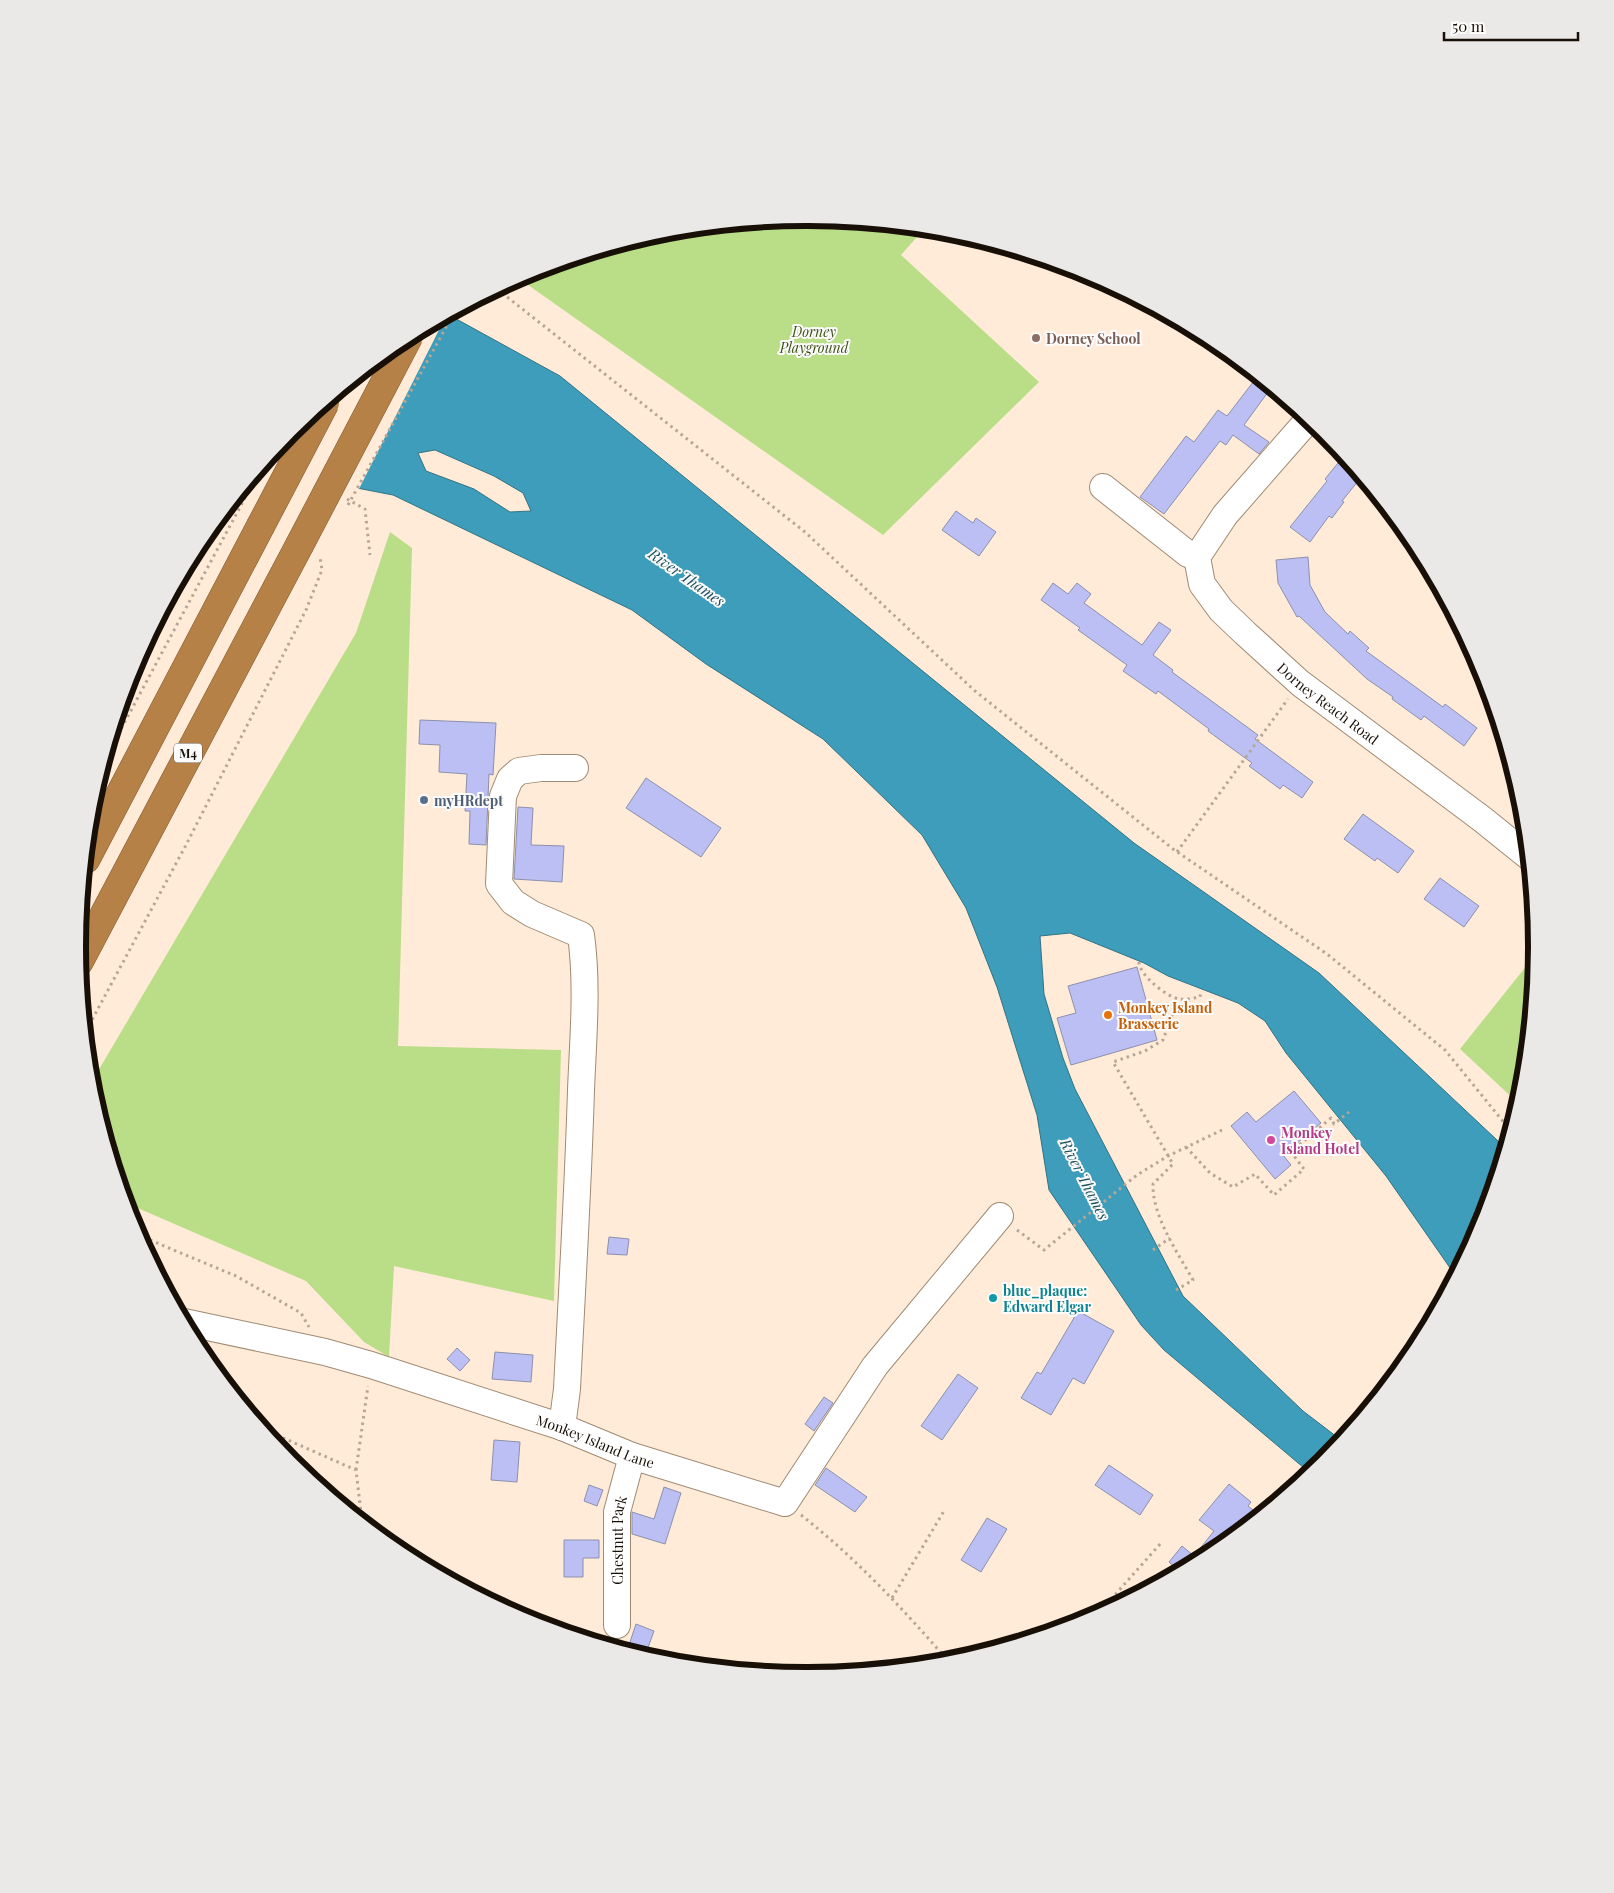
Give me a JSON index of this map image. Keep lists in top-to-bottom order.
{
  "streets": {
    "highway": ["M4"],
    "street": ["Dorney Reach Road", "Monkey Island Lane", "Chestnut Park"]
  },
  "crossings": [
    ["Monkey Island Lane", "Chestnut Park"]
  ],
  "water": ["River Thames"],
  "parks": ["Dorney Playground"],
  "places": [
    "Dorney School",
    "myHRdept",
    "Monkey Island Brasserie",
    "Monkey Island Hotel",
    "blue_plaque: Edward Elgar"
  ],
  "scale_bar": "50 m"
}
